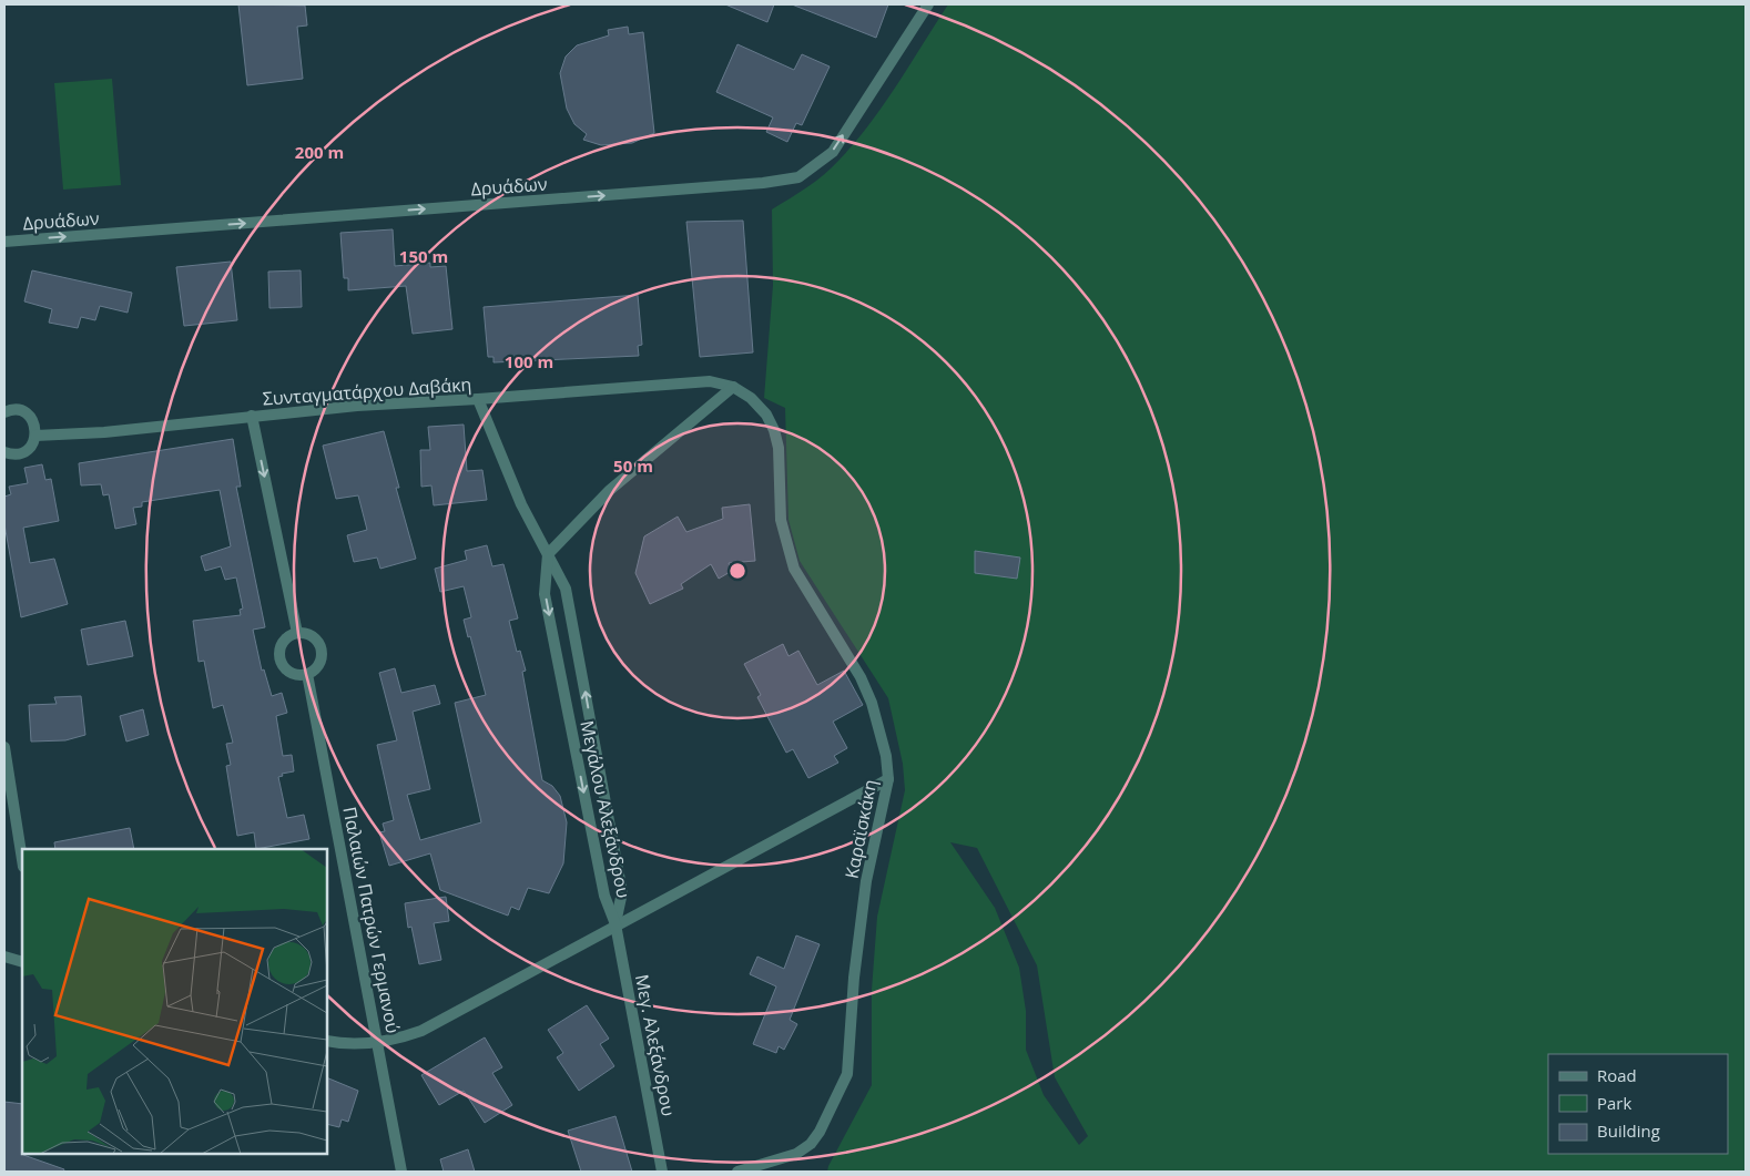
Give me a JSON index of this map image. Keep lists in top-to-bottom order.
{
  "streets": {
    "street": [
      "Δρυάδων",
      "Συνταγματάρχου Δαβάκη",
      "Μεγάλου Αλεξάνδρου",
      "Καραϊσκάκη",
      "Παλαιών Πατρών Γερμανού",
      "Μεγ. Αλεξάνδρου"
    ]
  },
  "crossings": [
    ["Συνταγματάρχου Δαβάκη", "Μεγάλου Αλεξάνδρου"],
    ["Συνταγματάρχου Δαβάκη", "Καραϊσκάκη"],
    ["Μεγάλου Αλεξάνδρου", "Μεγ. Αλεξάνδρου"]
  ],
  "one_way": ["Δρυάδων"],
  "legend": ["Road", "Park", "Building"],
  "rings": [
    "200 m",
    "150 m",
    "100 m",
    "50 m"
  ]
}
